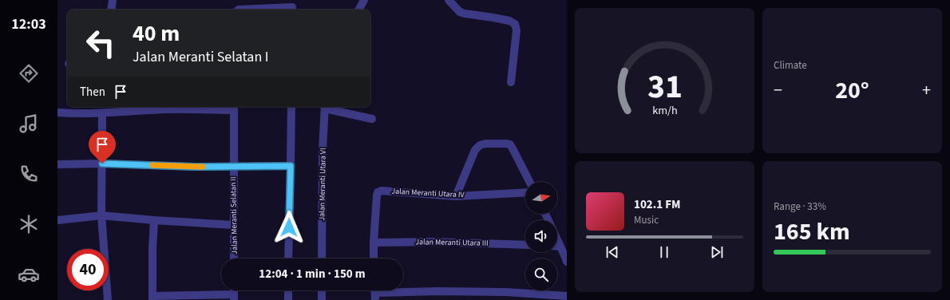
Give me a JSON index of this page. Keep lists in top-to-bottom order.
{
  "streets": {
    "street": [
      "Jalan Meranti Utara VI",
      "Jalan Meranti Utara IV",
      "Jalan Meranti Selatan II",
      "Jalan Meranti Utara III"
    ]
  },
  "crossings": [
    ["Jalan Meranti Utara IV", "Jalan Meranti Utara III"]
  ],
  "north": "right",
  "page": {
    "tabs": "12:03",
    "tile": [
      "Climate",
      ["Range · 33%", "165 km"]
    ],
    "turn": ["40 m", "Jalan Meranti Selatan I"],
    "then": "Then",
    "heat": ["−", "20°", "+"],
    "song": ["102.1 FM", "Music"],
    "limit": "40",
    "trip": "12:04 · 1 min · 150 m",
    "gauge": ["31", "km/h"]
  }
}
